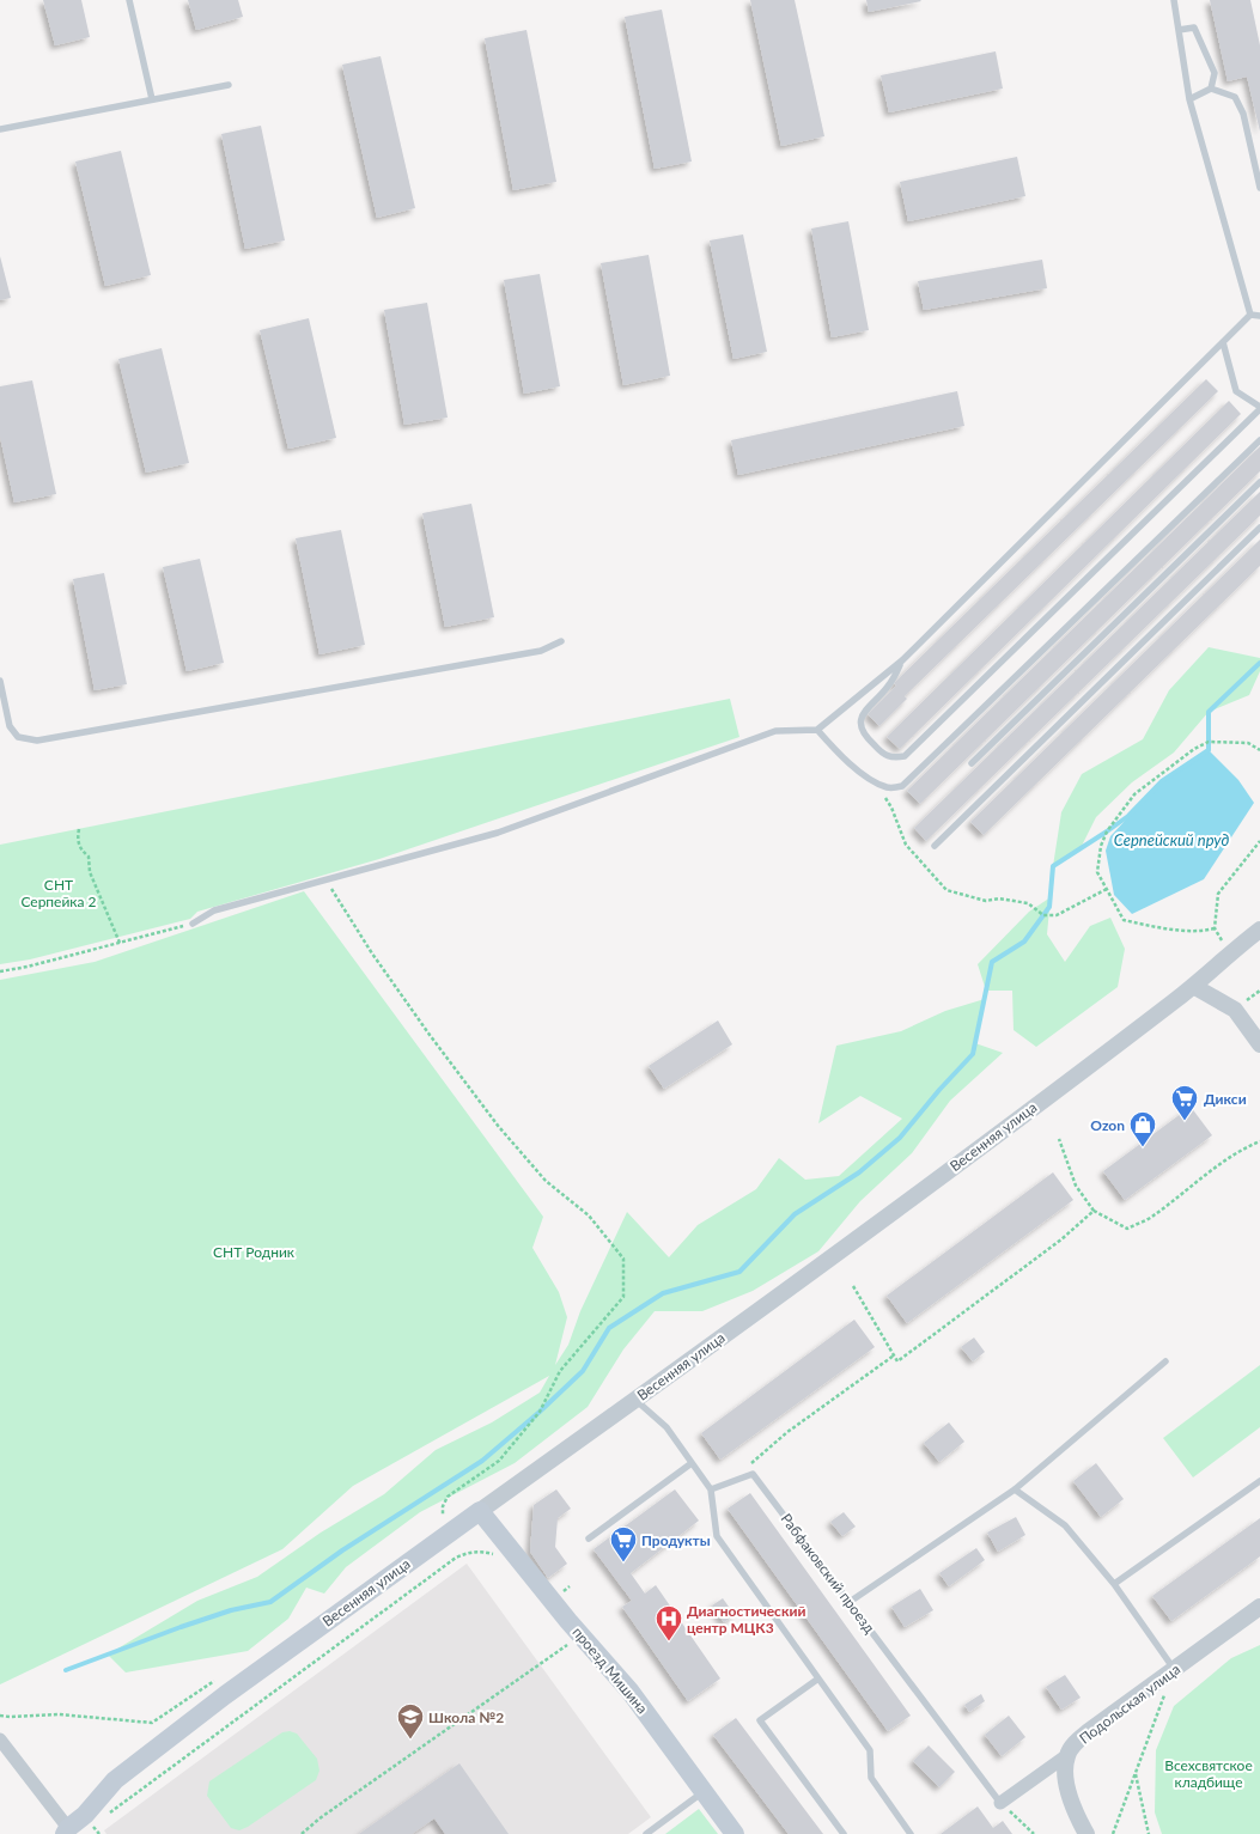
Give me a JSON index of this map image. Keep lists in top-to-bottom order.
{
  "streets": {
    "main road": ["Весенняя улица", "проезд Мишина"],
    "street": ["Подольская улица"],
    "lane": ["Рабфаковский проезд"]
  },
  "crossings": [
    ["Весенняя улица", "проезд Мишина"],
    ["Рабфаковский проезд", "Подольская улица"]
  ],
  "water": ["Серпейский пруд"],
  "parks": ["СНТ Серпейка 2", "СНТ Родник", "Всехсвятское кладбище"],
  "places": {
    "supermarket": ["Дикси", "Продукты"],
    "shop": ["Ozon"],
    "hospital": ["Диагностический центр МЦК3"],
    "school or university": ["Школа №2"]
  }
}
